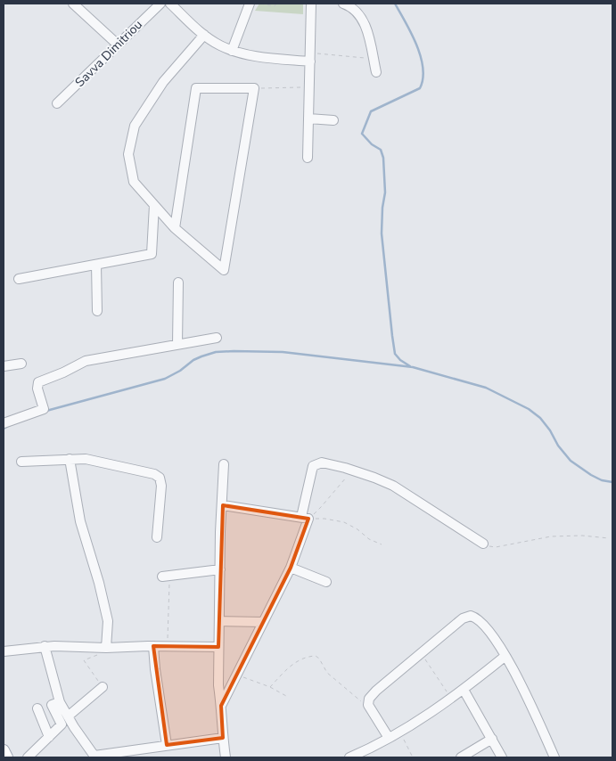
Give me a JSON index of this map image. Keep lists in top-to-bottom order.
{
  "streets": {
    "street": ["Savva Dimitriou"]
  }
}
